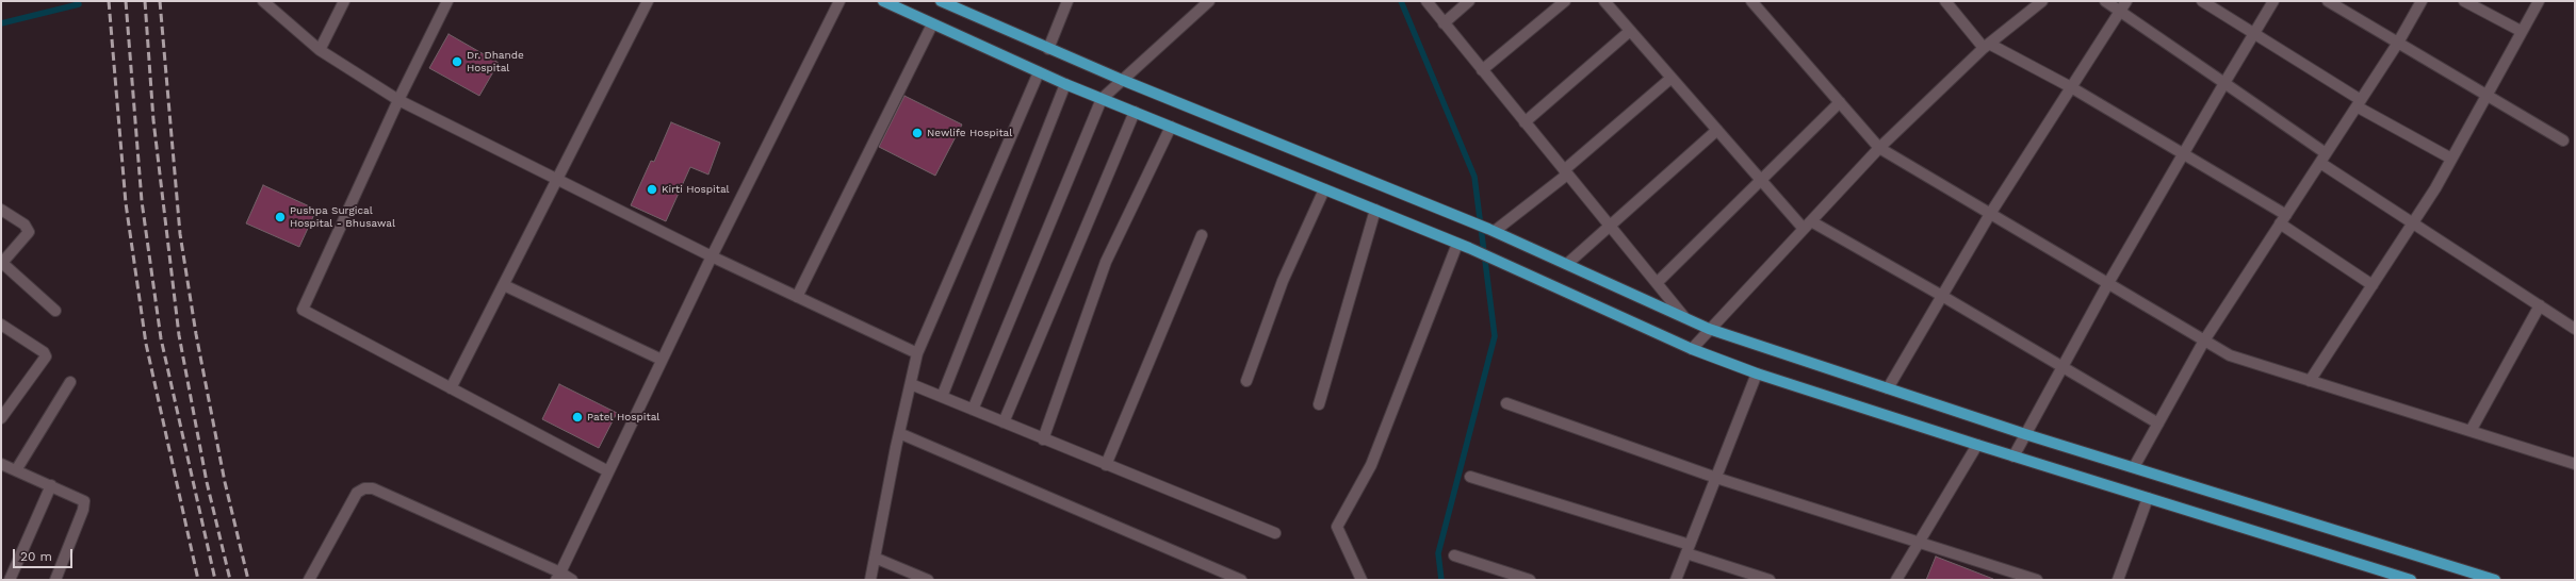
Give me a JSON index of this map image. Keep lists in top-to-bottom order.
{
  "places": [
    "Dr. Dhande Hospital",
    "Newlife Hospital",
    "Kirti Hospital",
    "Pushpa Surgical Hospital - Bhusawal",
    "Patel Hospital"
  ],
  "scale_bar": "20 m"
}
